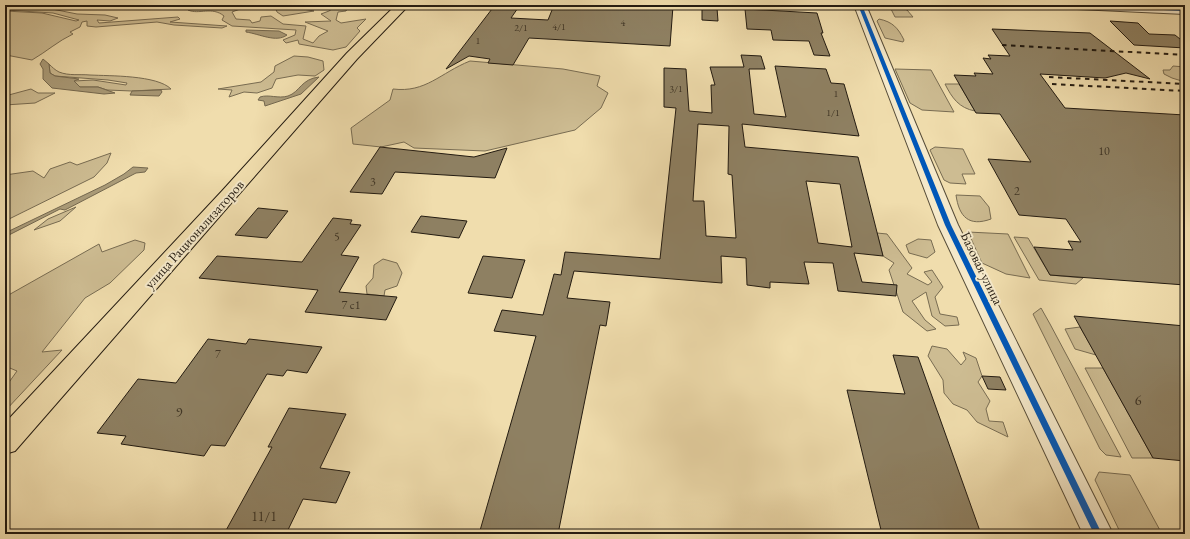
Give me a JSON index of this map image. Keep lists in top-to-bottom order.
{
  "streets": {
    "main road": ["улица Рационализаторов"],
    "street": ["Базовая улица"]
  },
  "house_numbers": [
    "4",
    "4/1",
    "2/1",
    "1",
    "3/1",
    "1",
    "1/1",
    "10",
    "3",
    "2",
    "5",
    "7 с1",
    "7",
    "6",
    "9",
    "11/1"
  ]
}
